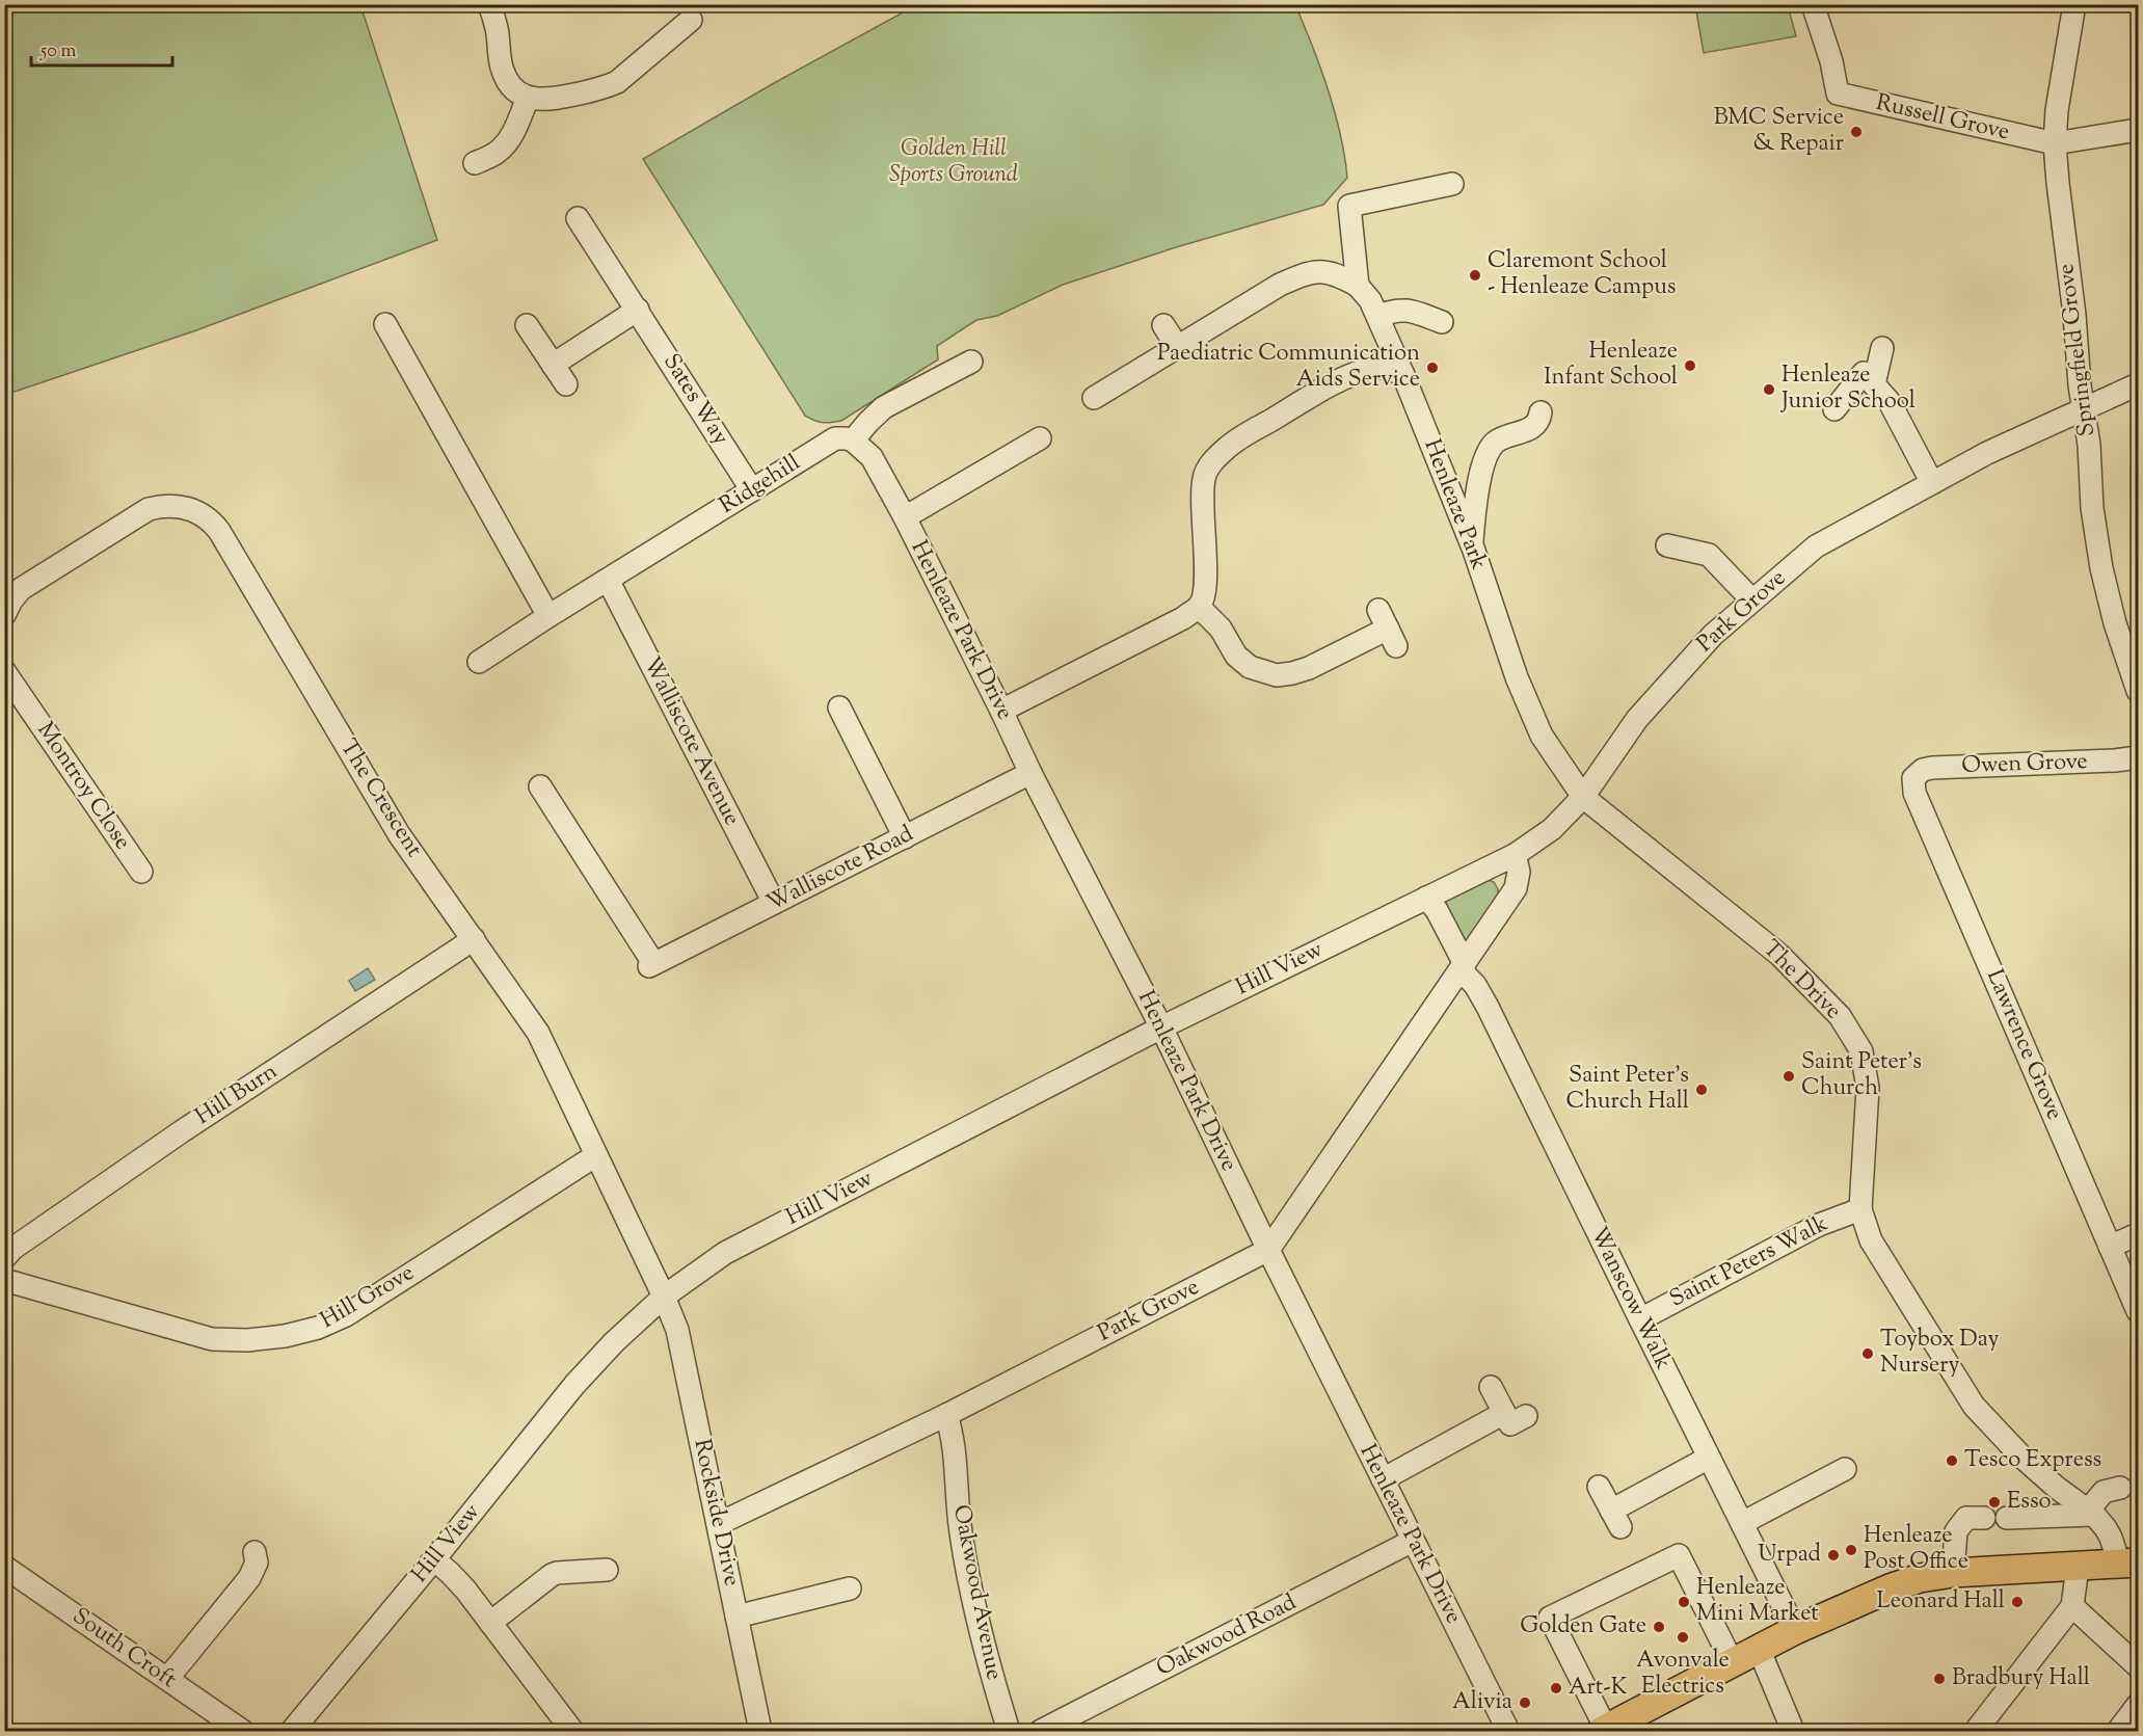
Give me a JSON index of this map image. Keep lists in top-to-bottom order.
{
  "streets": {
    "street": [
      "Russell Grove",
      "Springfield Grove",
      "Sates Way",
      "Ridgehill",
      "Henleaze Park",
      "Park Grove",
      "Henleaze Park Drive",
      "Walliscote Avenue",
      "Owen Grove",
      "Montroy Close",
      "The Crescent",
      "Walliscote Road",
      "Hill View",
      "The Drive",
      "Lawrence Grove",
      "Hill Burn",
      "Saint Peters Walk",
      "Hill Grove",
      "Wanscow Walk",
      "Rockside Drive",
      "Oakwood Avenue",
      "Oakwood Road",
      "South Croft"
    ]
  },
  "crossings": [
    ["Russell Grove", "Springfield Grove"],
    ["Springfield Grove", "Park Grove"],
    ["Sates Way", "Ridgehill"],
    ["Ridgehill", "Henleaze Park Drive"],
    ["Ridgehill", "Walliscote Avenue"],
    ["Henleaze Park", "Park Grove"],
    ["Henleaze Park", "The Drive"],
    ["Park Grove", "Henleaze Park Drive"],
    ["Park Grove", "Hill View"],
    ["Park Grove", "The Drive"],
    ["Park Grove", "Wanscow Walk"],
    ["Park Grove", "Rockside Drive"],
    ["Park Grove", "Oakwood Avenue"],
    ["Henleaze Park Drive", "Walliscote Road"],
    ["Henleaze Park Drive", "Hill View"],
    ["Henleaze Park Drive", "Oakwood Road"],
    ["Walliscote Avenue", "Walliscote Road"],
    ["Owen Grove", "Lawrence Grove"],
    ["The Crescent", "Hill View"],
    ["The Crescent", "Hill Burn"],
    ["The Crescent", "Hill Grove"],
    ["The Crescent", "Rockside Drive"],
    ["Hill View", "Rockside Drive"],
    ["The Drive", "Saint Peters Walk"],
    ["Saint Peters Walk", "Wanscow Walk"]
  ],
  "parks": ["Golden Hill Sports Ground"],
  "places": [
    "BMC Service & Repair",
    "Claremont School - Henleaze Campus",
    "Henleaze Infant School",
    "Paediatric Communication Aids Service",
    "Henleaze Junior School",
    "Saint Peter's Church",
    "Saint Peter's Church Hall",
    "Toybox Day Nursery",
    "Tesco Express",
    "Esso",
    "Henleaze Post Office",
    "Urpad",
    "Henleaze Mini Market",
    "Leonard Hall",
    "Golden Gate",
    "Avonvale Electrics",
    "Bradbury Hall",
    "Art-K",
    "Alivia"
  ],
  "scale_bar": "50 m"
}
